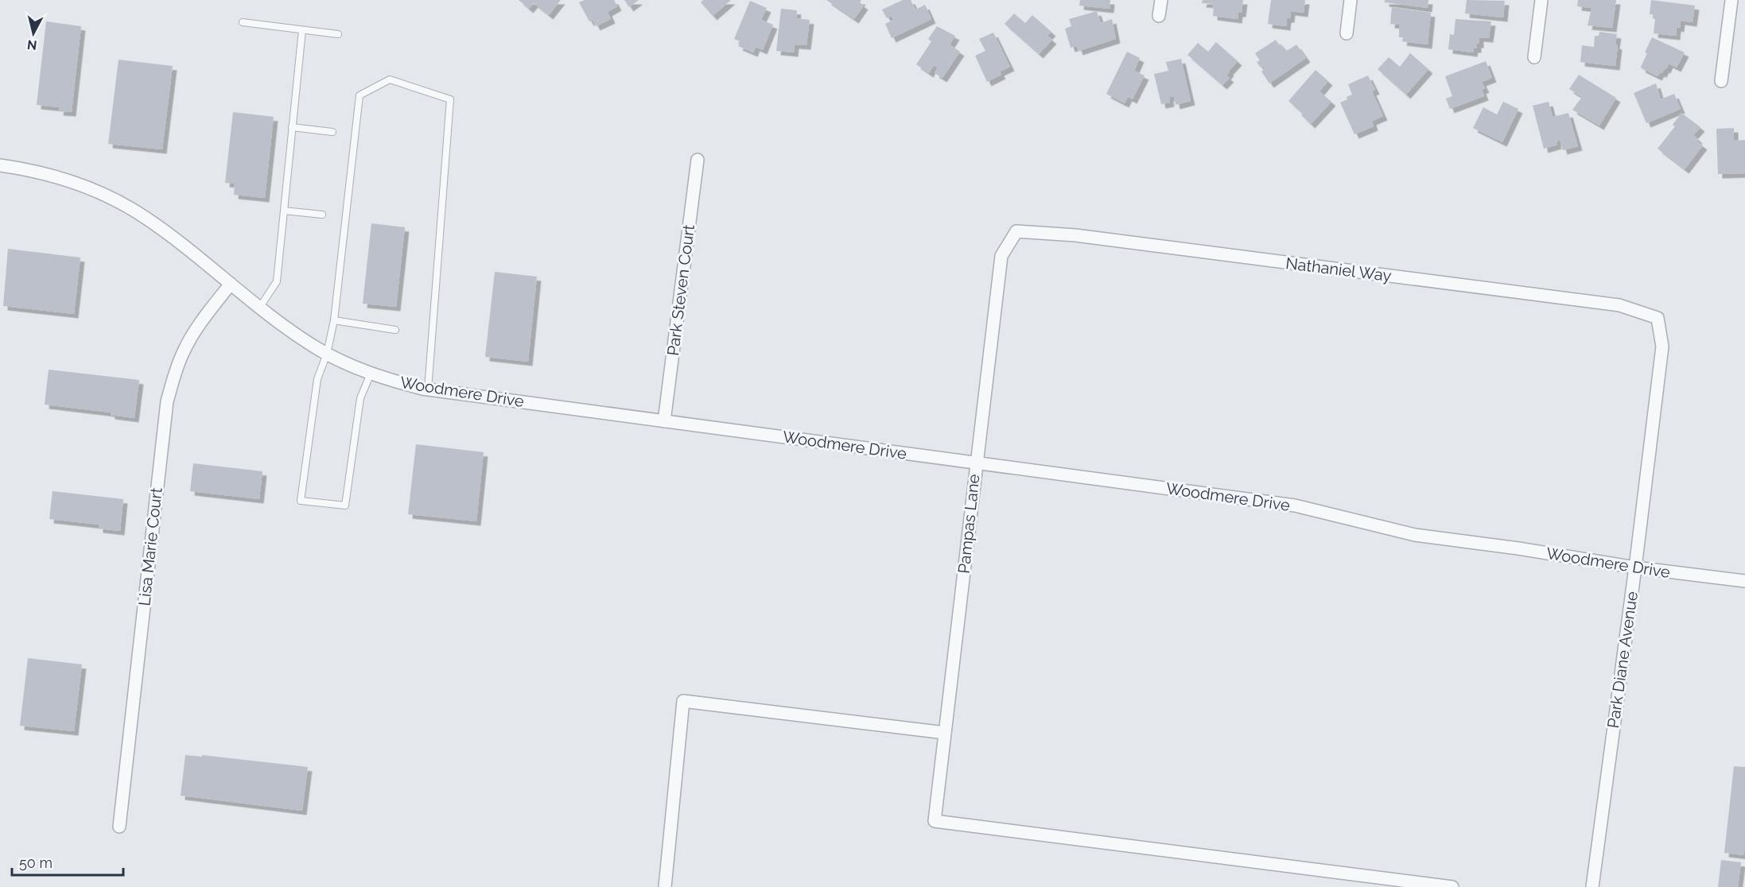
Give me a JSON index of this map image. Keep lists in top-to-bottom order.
{
  "streets": {
    "street": [
      "Nathaniel Way",
      "Park Steven Court",
      "Woodmere Drive",
      "Pampas Lane",
      "Lisa Marie Court",
      "Park Diane Avenue"
    ]
  },
  "crossings": [
    ["Nathaniel Way", "Pampas Lane"],
    ["Nathaniel Way", "Park Diane Avenue"],
    ["Park Steven Court", "Woodmere Drive"],
    ["Woodmere Drive", "Pampas Lane"],
    ["Woodmere Drive", "Lisa Marie Court"],
    ["Woodmere Drive", "Park Diane Avenue"]
  ],
  "scale_bar": "50 m",
  "north": "bottom"
}
